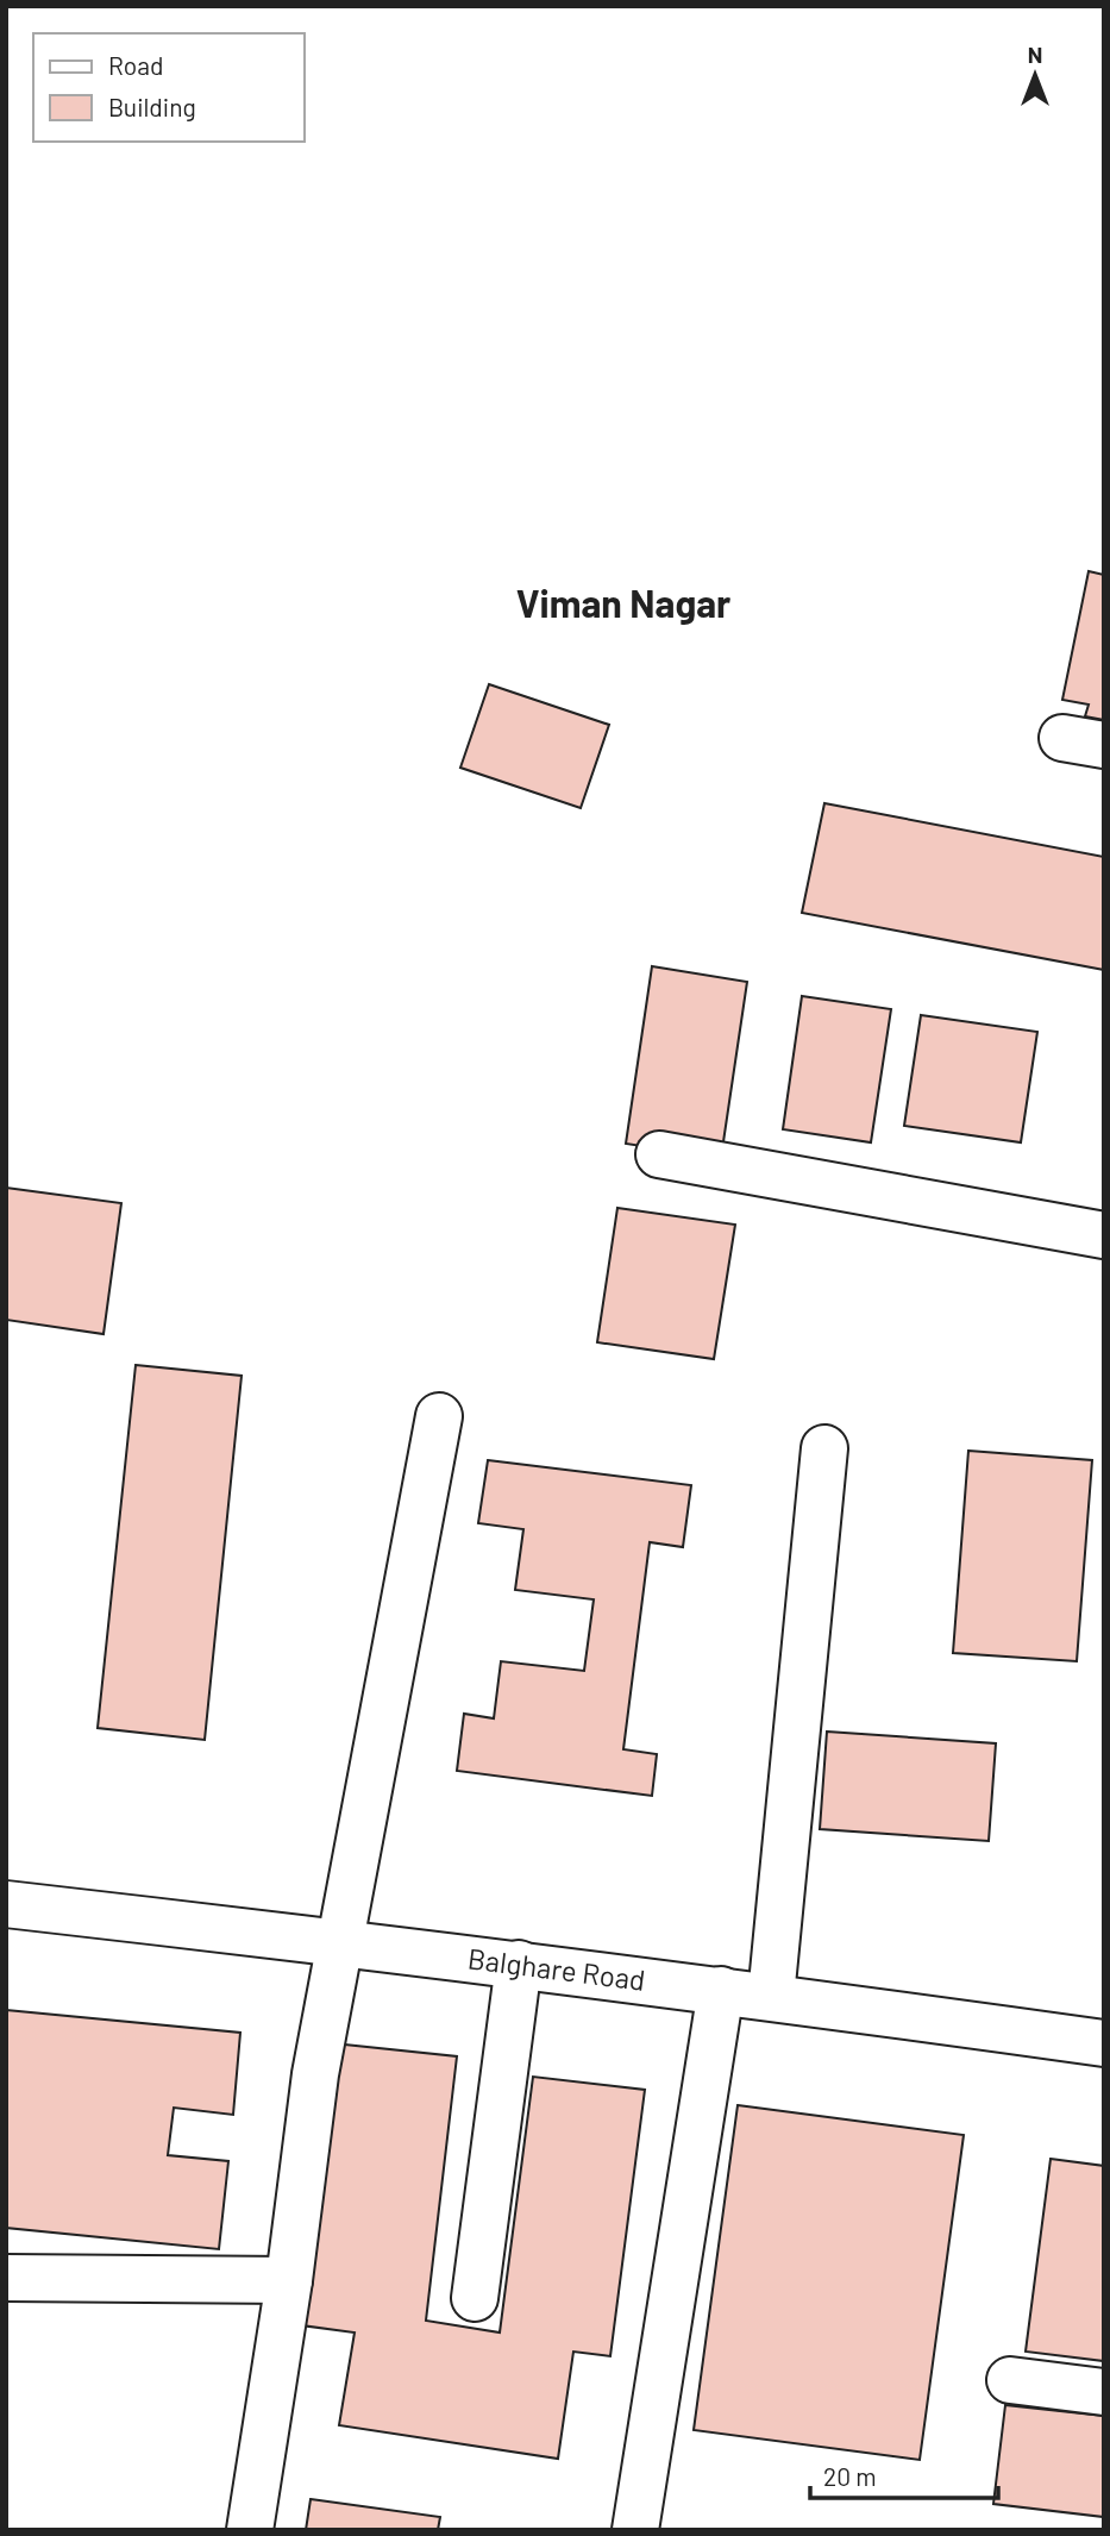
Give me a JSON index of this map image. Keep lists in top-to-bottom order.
{
  "streets": {
    "street": ["Balghare Road"]
  },
  "districts": ["Viman Nagar"],
  "legend": ["Road", "Building"],
  "scale_bar": "20 m",
  "north": "top"
}
